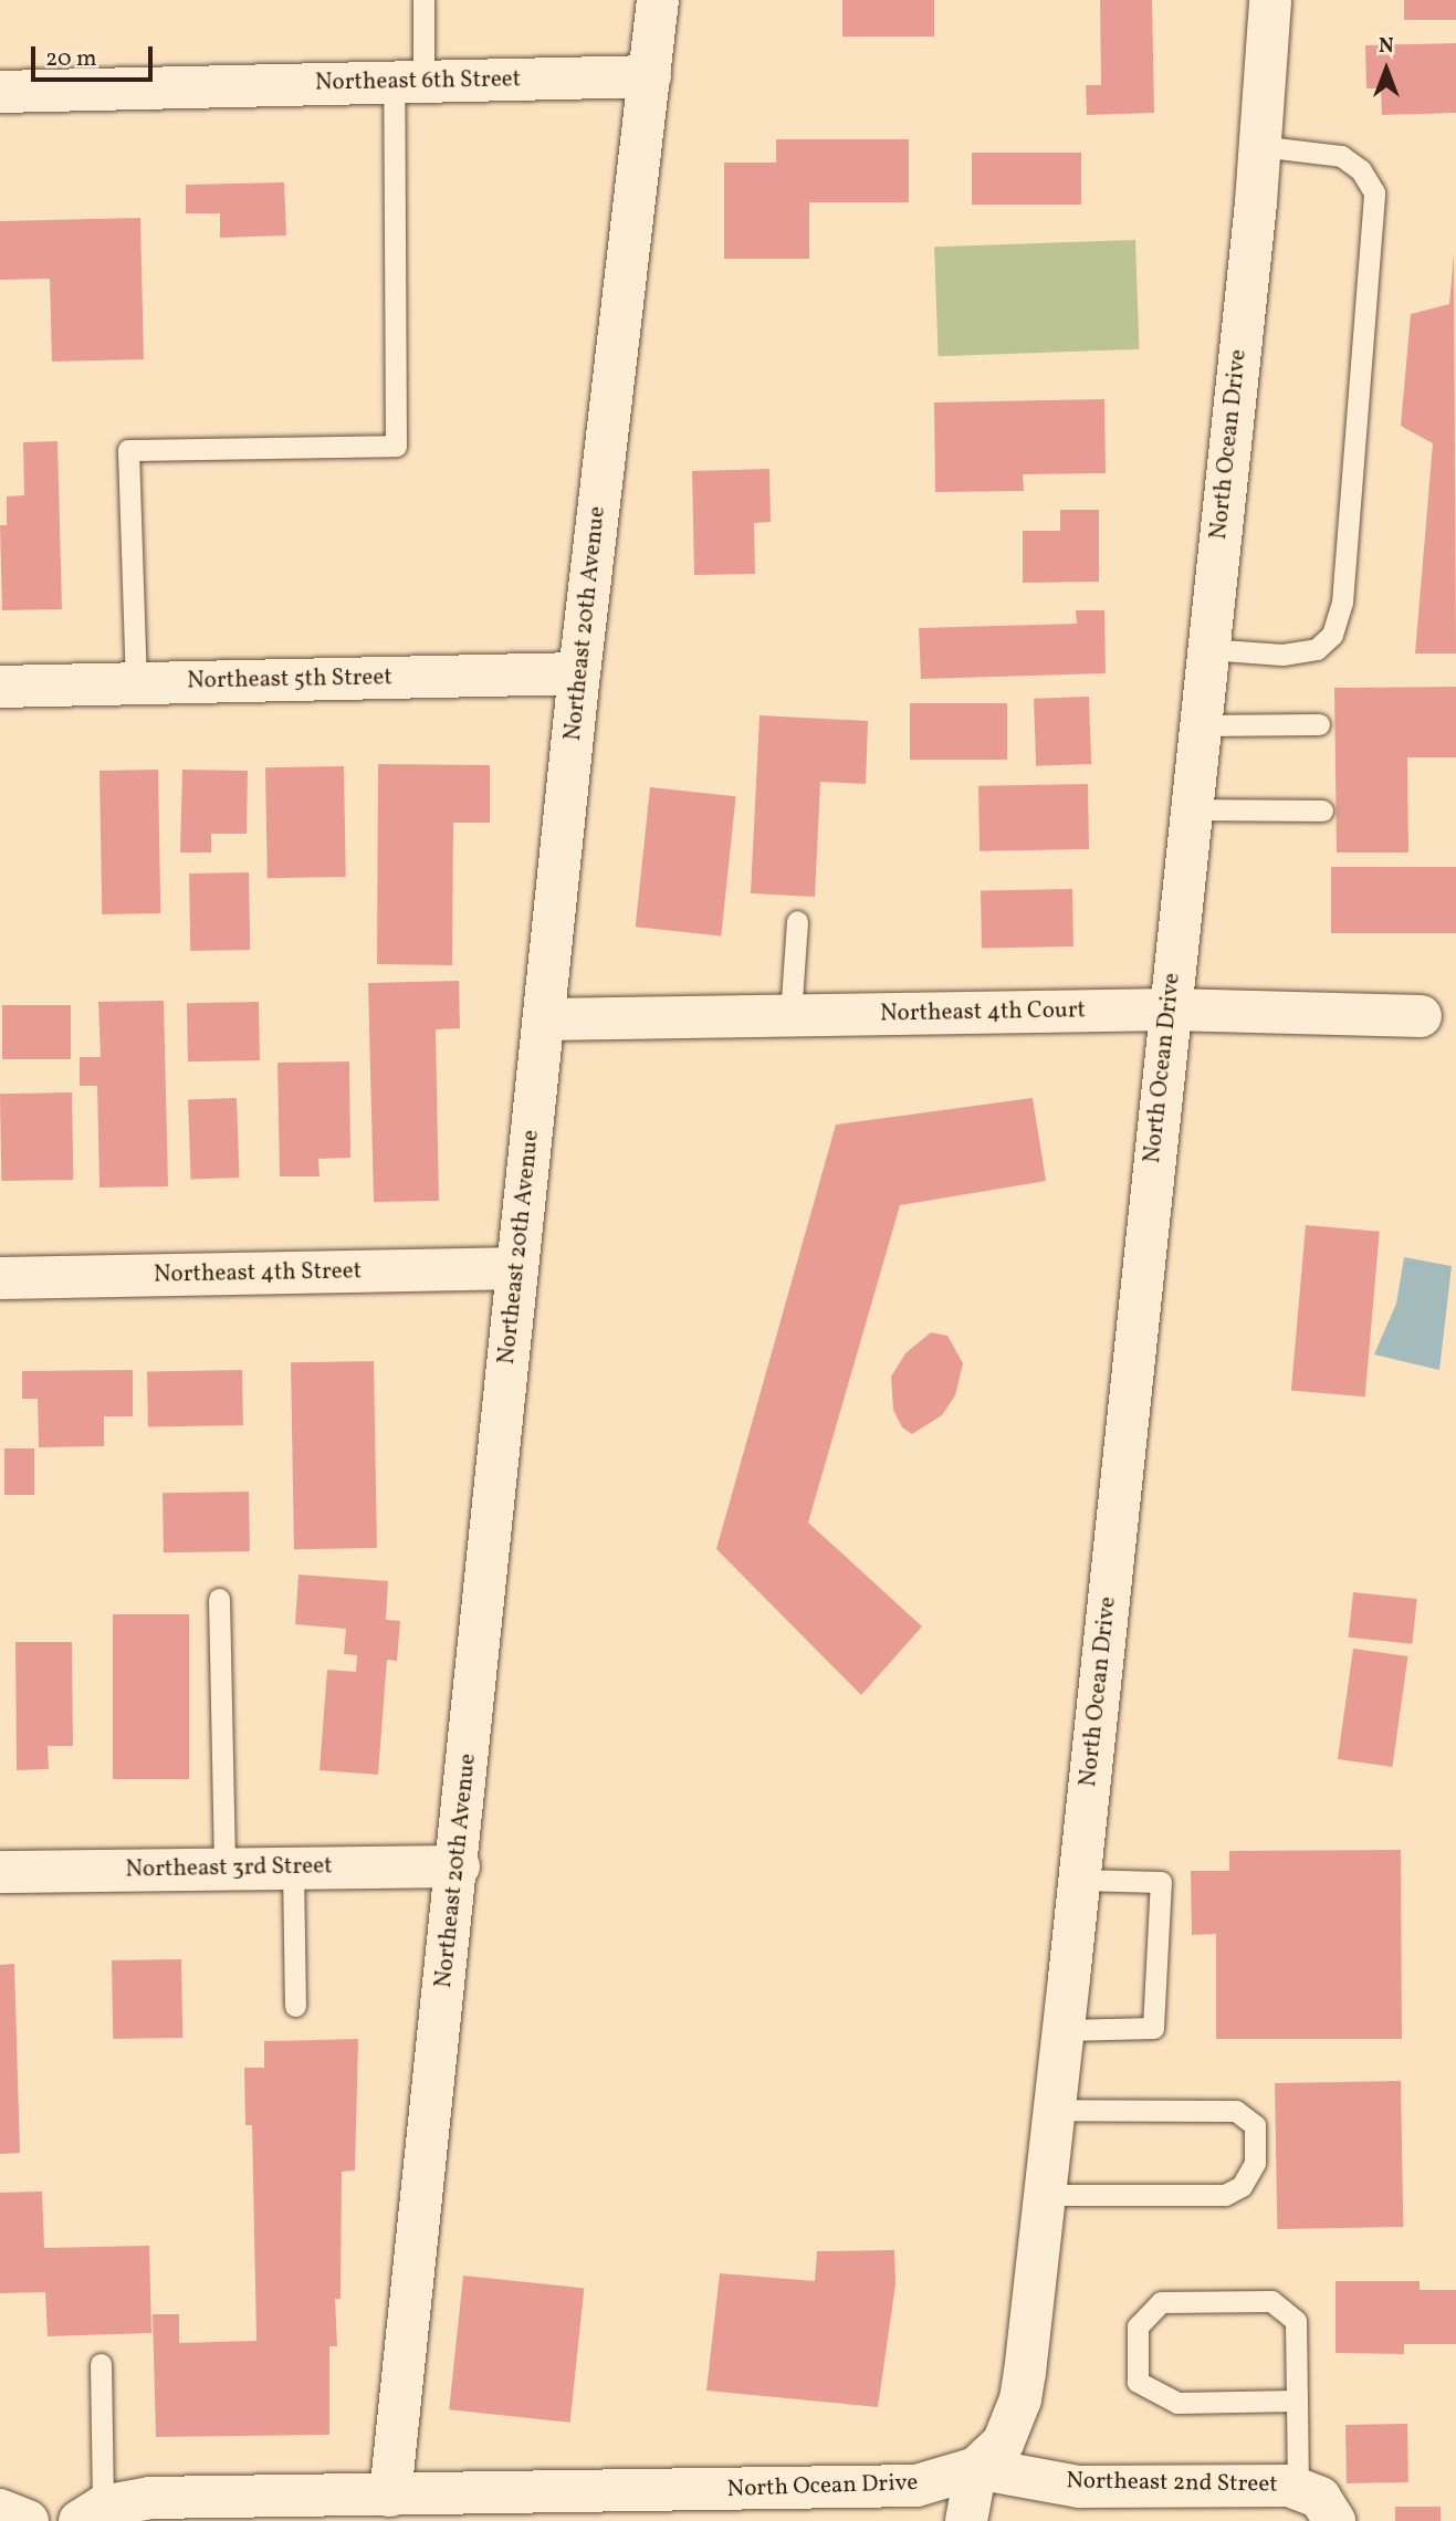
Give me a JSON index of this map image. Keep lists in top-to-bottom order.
{
  "streets": {
    "street": [
      "Northeast 6th Street",
      "North Ocean Drive",
      "Northeast 20th Avenue",
      "Northeast 5th Street",
      "Northeast 4th Court",
      "Northeast 4th Street",
      "Northeast 3rd Street",
      "Northeast 2nd Street"
    ]
  },
  "crossings": [
    ["Northeast 6th Street", "Northeast 20th Avenue"],
    ["North Ocean Drive", "Northeast 20th Avenue"],
    ["North Ocean Drive", "Northeast 4th Court"],
    ["North Ocean Drive", "Northeast 2nd Street"],
    ["Northeast 20th Avenue", "Northeast 5th Street"],
    ["Northeast 20th Avenue", "Northeast 4th Court"],
    ["Northeast 20th Avenue", "Northeast 4th Street"],
    ["Northeast 20th Avenue", "Northeast 3rd Street"]
  ],
  "scale_bar": "20 m",
  "north": "top"
}
